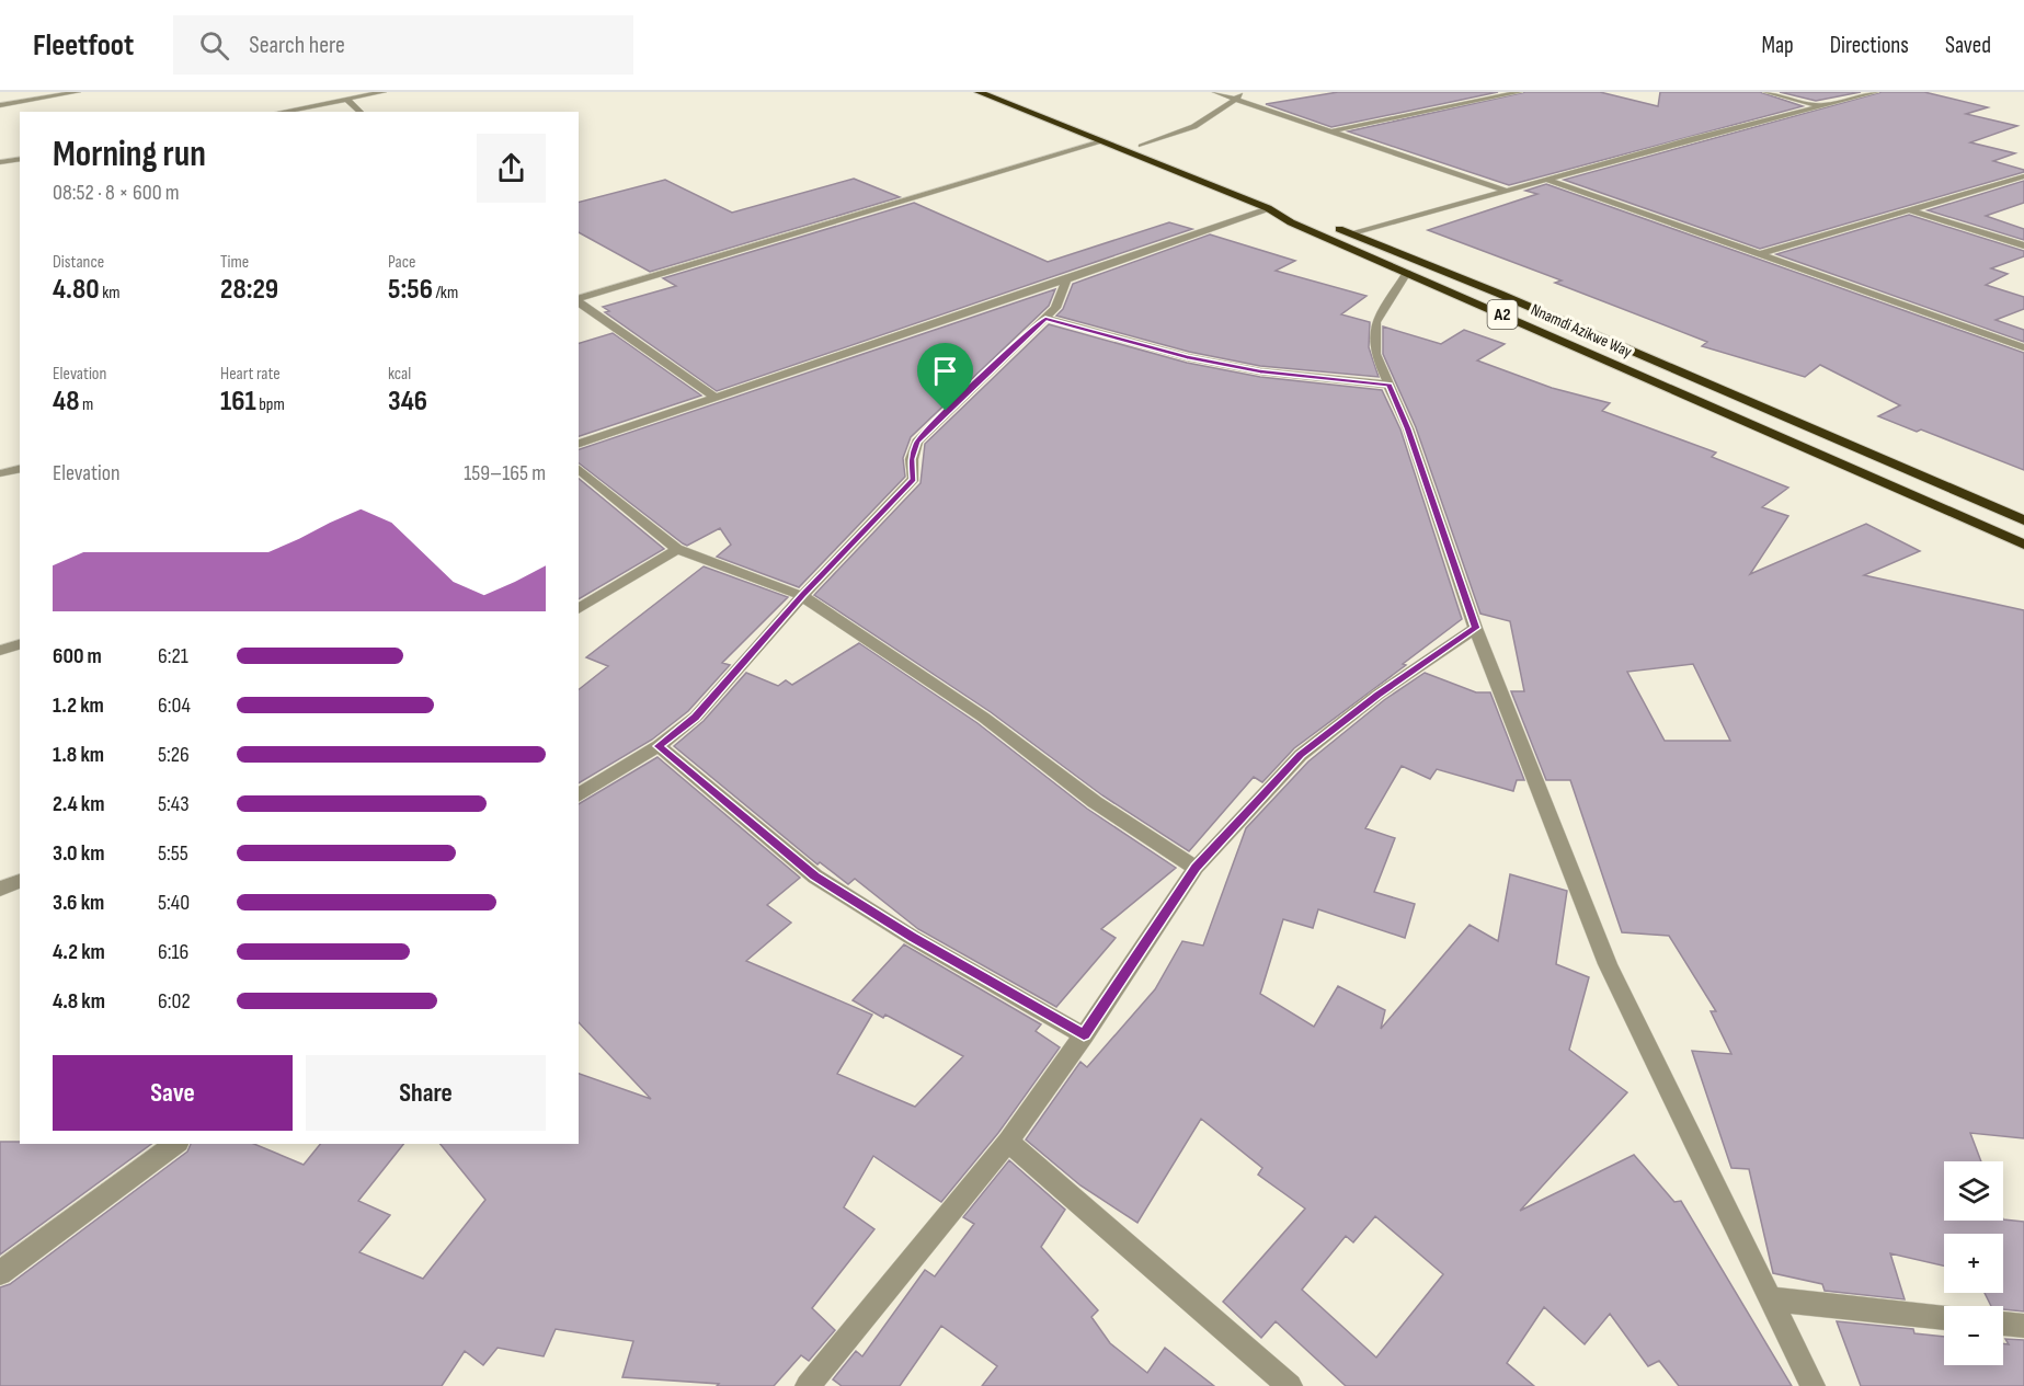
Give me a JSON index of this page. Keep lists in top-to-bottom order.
{
  "streets": {
    "highway": ["A2", "Nnamdi Azikwe Way"]
  },
  "page": {
    "header": "Fleetfoot",
    "search": "Search here",
    "nav": ["Map", "Directions", "Saved"],
    "heading": ["Morning run", "08:52 · 8 × 600 m"],
    "stats": [
      ["Distance", "4.80 km"],
      ["Time", "28:29"],
      ["Pace", "5:56 /km"],
      ["Elevation", "48 m"],
      ["Heart rate", "161 bpm"],
      ["kcal", "346"]
    ],
    "chart": ["Elevation", "159–165 m"],
    "list": [
      {
        "name": "600 m",
        "note": "6:21"
      },
      {
        "name": "1.2 km",
        "note": "6:04"
      },
      {
        "name": "1.8 km",
        "note": "5:26"
      },
      {
        "name": "2.4 km",
        "note": "5:43"
      },
      {
        "name": "3.0 km",
        "note": "5:55"
      },
      {
        "name": "3.6 km",
        "note": "5:40"
      },
      {
        "name": "4.2 km",
        "note": "6:16"
      },
      {
        "name": "4.8 km",
        "note": "6:02"
      }
    ],
    "buttons": ["Save", "Share"],
    "map_buttons": ["+", "−"]
  }
}
